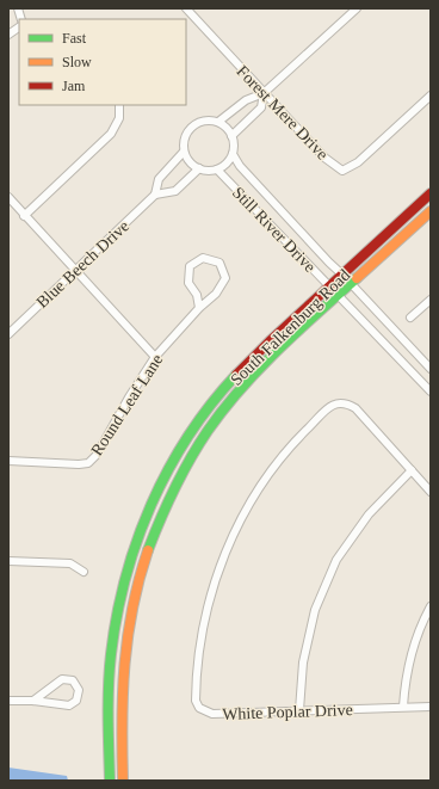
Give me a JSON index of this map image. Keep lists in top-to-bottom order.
{
  "streets": {
    "street": [
      "Forest Mere Drive",
      "Still River Drive",
      "Blue Beech Drive",
      "South Falkenburg Road",
      "Round Leaf Lane",
      "White Poplar Drive"
    ]
  },
  "crossings": [
    ["Still River Drive", "Blue Beech Drive"],
    ["Still River Drive", "South Falkenburg Road"]
  ],
  "legend": ["Fast", "Slow", "Jam"]
}
